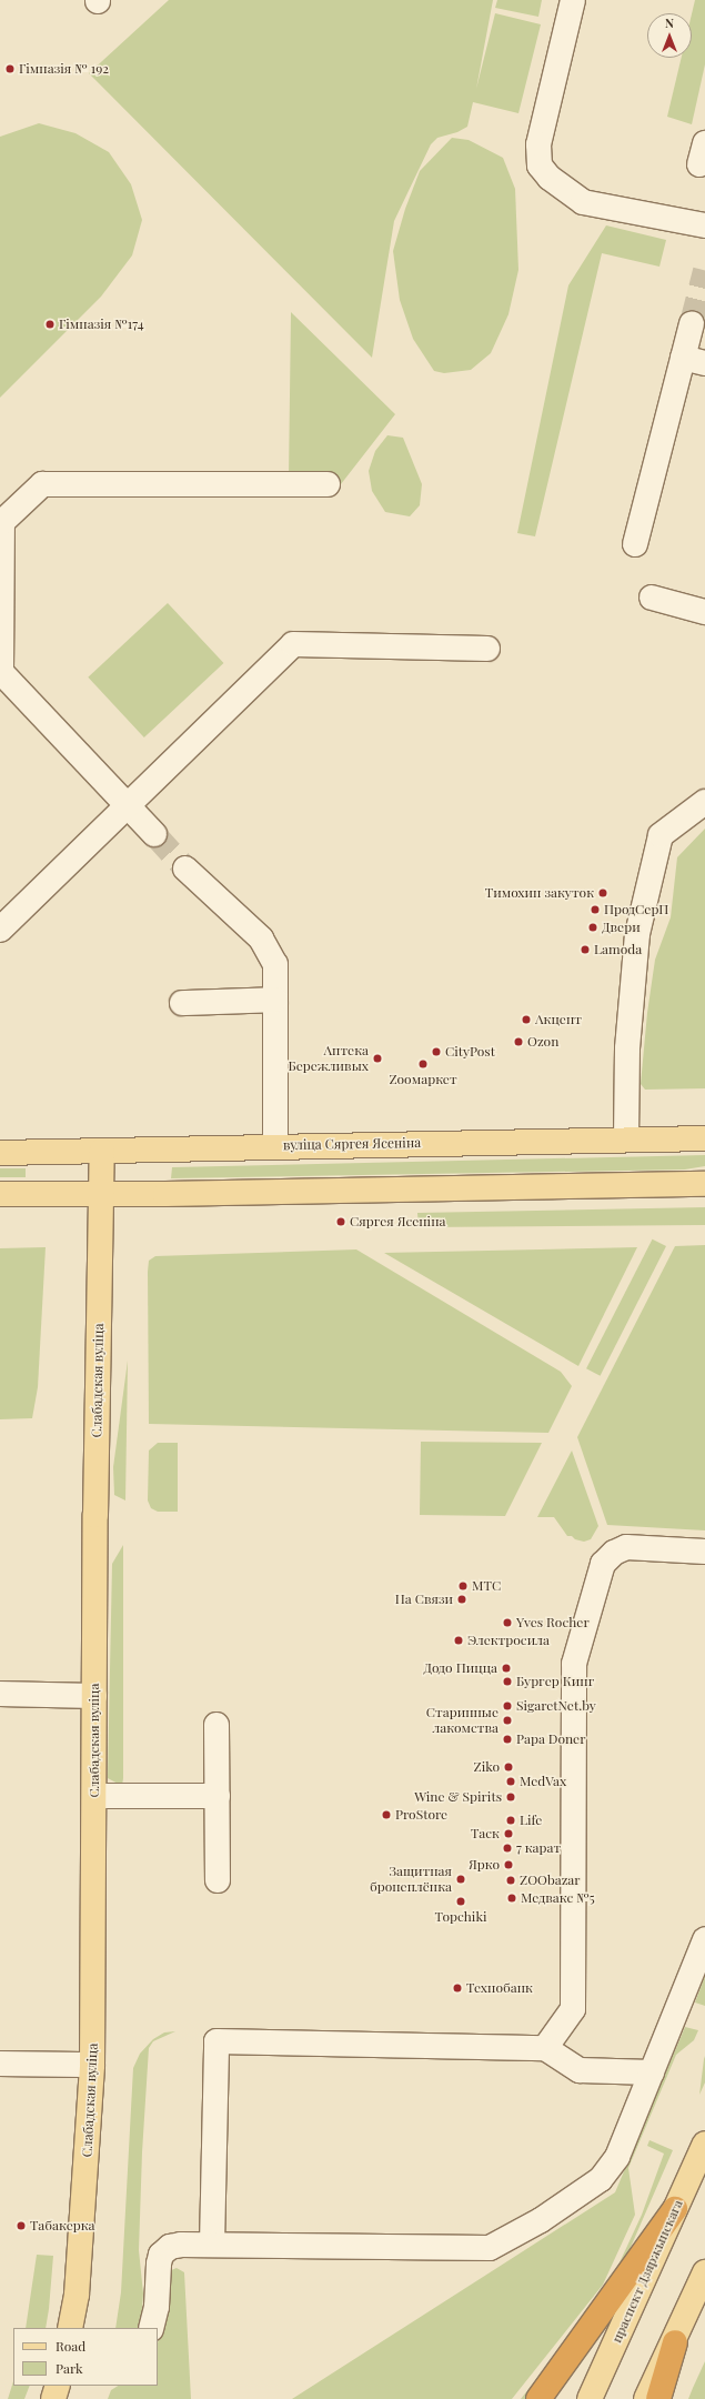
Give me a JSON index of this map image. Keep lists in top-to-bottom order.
{
  "streets": {
    "main road": ["вуліца Сяргея Ясеніна", "Слабадская вуліца", "праспект Дзяржынскага"]
  },
  "crossings": [
    ["вуліца Сяргея Ясеніна", "Слабадская вуліца"]
  ],
  "places": [
    "Гімназія № 192",
    "Гімназія №174",
    "Тимохин закуток",
    "ПродСерП",
    "Двери",
    "Lamoda",
    "Акцент",
    "Ozon",
    "CityPost",
    "Аптека Бережливых",
    "Zooмаркет",
    "Сяргея Ясеніна",
    "МТС",
    "На Связи",
    "Yves Rocher",
    "Электросила",
    "Додо Пицца",
    "Бургер Кинг",
    "SigaretNet.by",
    "Старинные лакомства",
    "Papa Doner",
    "Ziko",
    "MedVax",
    "Wine & Spirits",
    "ProStore",
    "Life",
    "Таск",
    "7 карат",
    "Ярко",
    "Защитная бронеплёнка",
    "ZOObazar",
    "Медвакс №5",
    "Topchiki",
    "Технобанк",
    "Табакерка"
  ],
  "legend": ["Road", "Park"],
  "north": "top"
}
